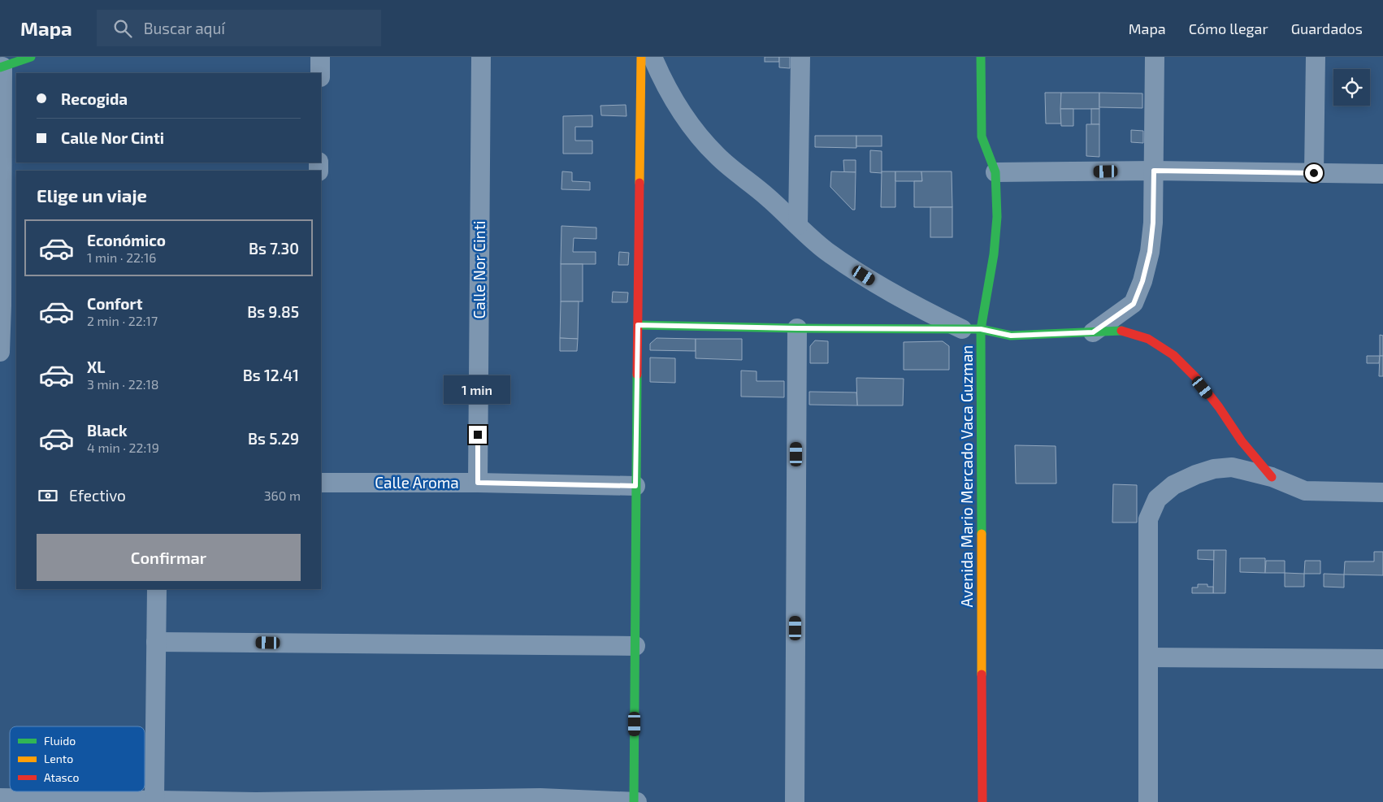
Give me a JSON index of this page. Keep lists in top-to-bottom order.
{
  "streets": {
    "street": ["Calle Nor Cinti", "Avenida Mario Mercado Vaca Guzman", "Calle Aroma"]
  },
  "crossings": [
    ["Calle Nor Cinti", "Calle Aroma"]
  ],
  "legend": ["Fluido", "Lento", "Atasco"],
  "page": {
    "header": "Mapa",
    "search": "Buscar aquí",
    "nav": ["Mapa", "Cómo llegar", "Guardados"],
    "banner": ["Recogida", "Calle Nor Cinti"],
    "heading": "Elige un viaje",
    "list": [
      {
        "name": "Económico",
        "note": "1 min · 22:16",
        "value": "Bs 7.30"
      },
      {
        "name": "Confort",
        "note": "2 min · 22:17",
        "value": "Bs 9.85"
      },
      {
        "name": "XL",
        "note": "3 min · 22:18",
        "value": "Bs 12.41"
      },
      {
        "name": "Black",
        "note": "4 min · 22:19",
        "value": "Bs 5.29"
      }
    ],
    "bubble": "1 min",
    "pay": ["Efectivo", "360 m"],
    "buttons": "Confirmar"
  }
}
